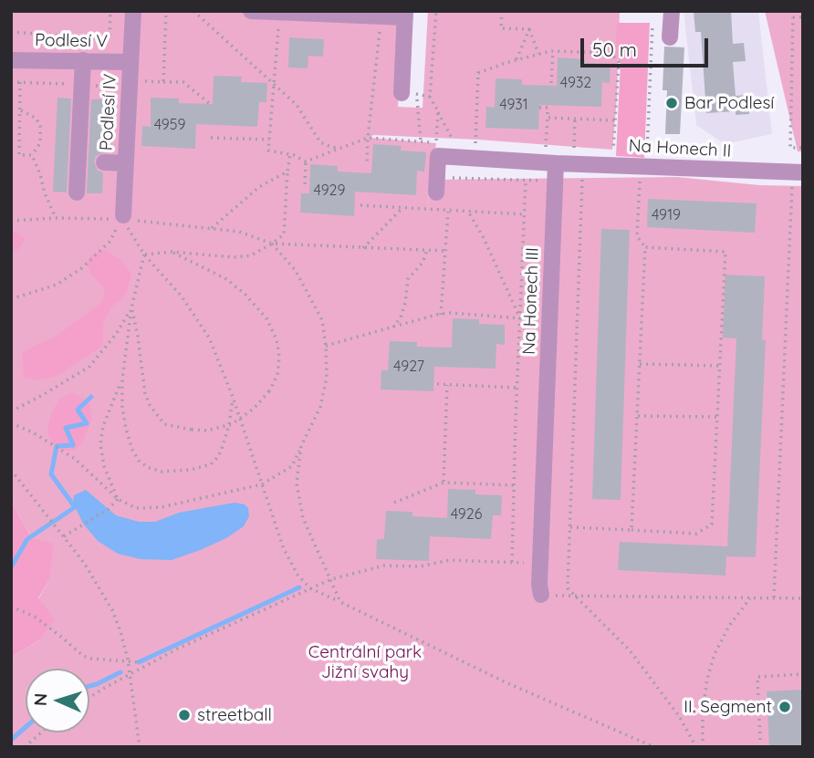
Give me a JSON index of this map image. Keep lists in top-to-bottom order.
{
  "streets": {
    "street": [
      "Podlesí V",
      "Podlesí IV",
      "Na Honech II",
      "Na Honech III"
    ]
  },
  "crossings": [
    ["Podlesí V", "Podlesí IV"],
    ["Na Honech II", "Na Honech III"]
  ],
  "parks": ["Centrální park Jižní svahy"],
  "places": ["Bar Podlesí", "II. Segment", "streetball"],
  "house_numbers": [
    "4932",
    "4931",
    "4959",
    "4929",
    "4919",
    "4927",
    "4926"
  ],
  "scale_bar": "50 m",
  "north": "left"
}
